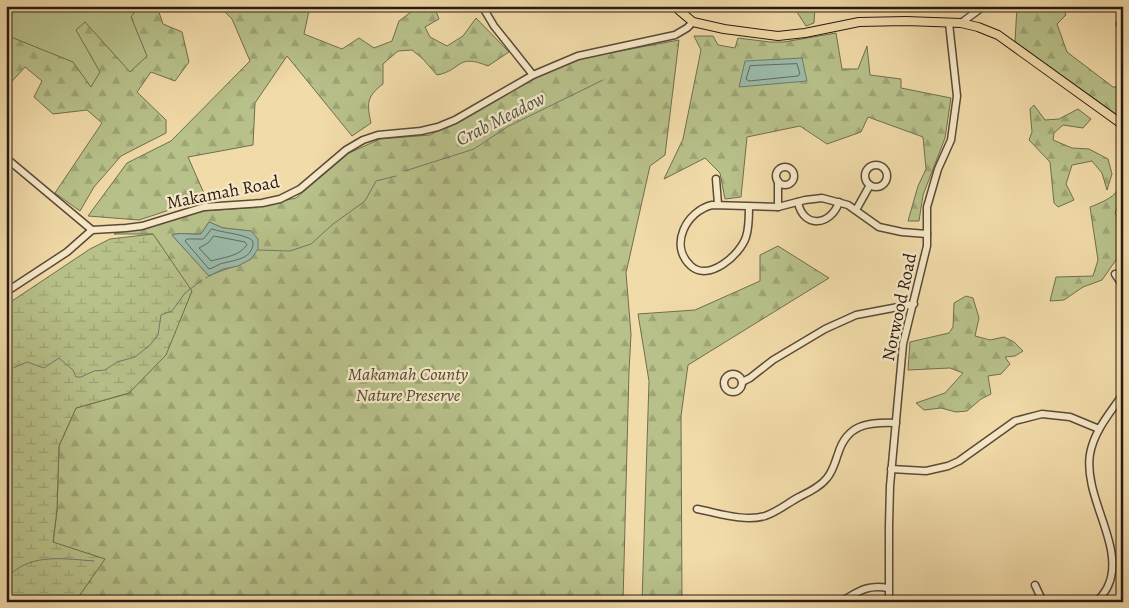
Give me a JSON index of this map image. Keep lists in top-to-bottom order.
{
  "streets": {
    "street": ["Makamah Road", "Norwood Road"]
  },
  "water": ["Crab Meadow"],
  "parks": ["Makamah County Nature Preserve"]
}
